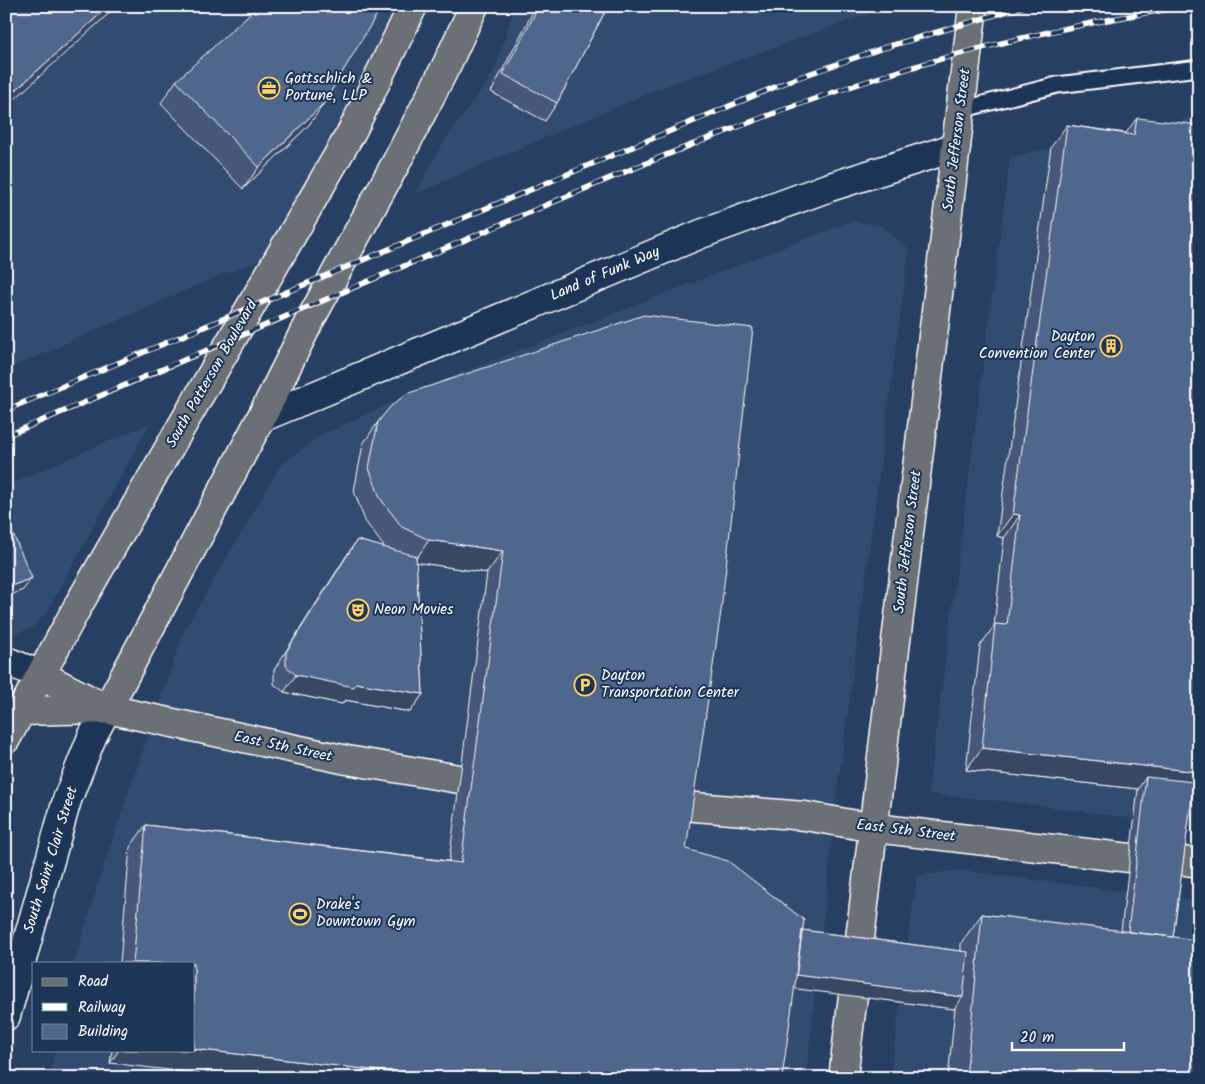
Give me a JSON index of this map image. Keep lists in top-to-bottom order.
{
  "streets": {
    "main road": ["South Jefferson Street", "South Patterson Boulevard", "East 5th Street"],
    "street": ["Land of Funk Way", "South Saint Clair Street"]
  },
  "crossings": [
    ["South Jefferson Street", "Land of Funk Way"],
    ["South Jefferson Street", "East 5th Street"],
    ["South Patterson Boulevard", "East 5th Street"],
    ["East 5th Street", "South Saint Clair Street"]
  ],
  "places": {
    "office": ["Gottschlich & Portune, LLP"],
    "building": ["Dayton Convention Center"],
    "theatre": ["Neon Movies"],
    "parking": ["Dayton Transportation Center"],
    "sports": ["Drake's Downtown Gym"]
  },
  "legend": ["Road", "Railway", "Building"],
  "scale_bar": "20 m"
}
